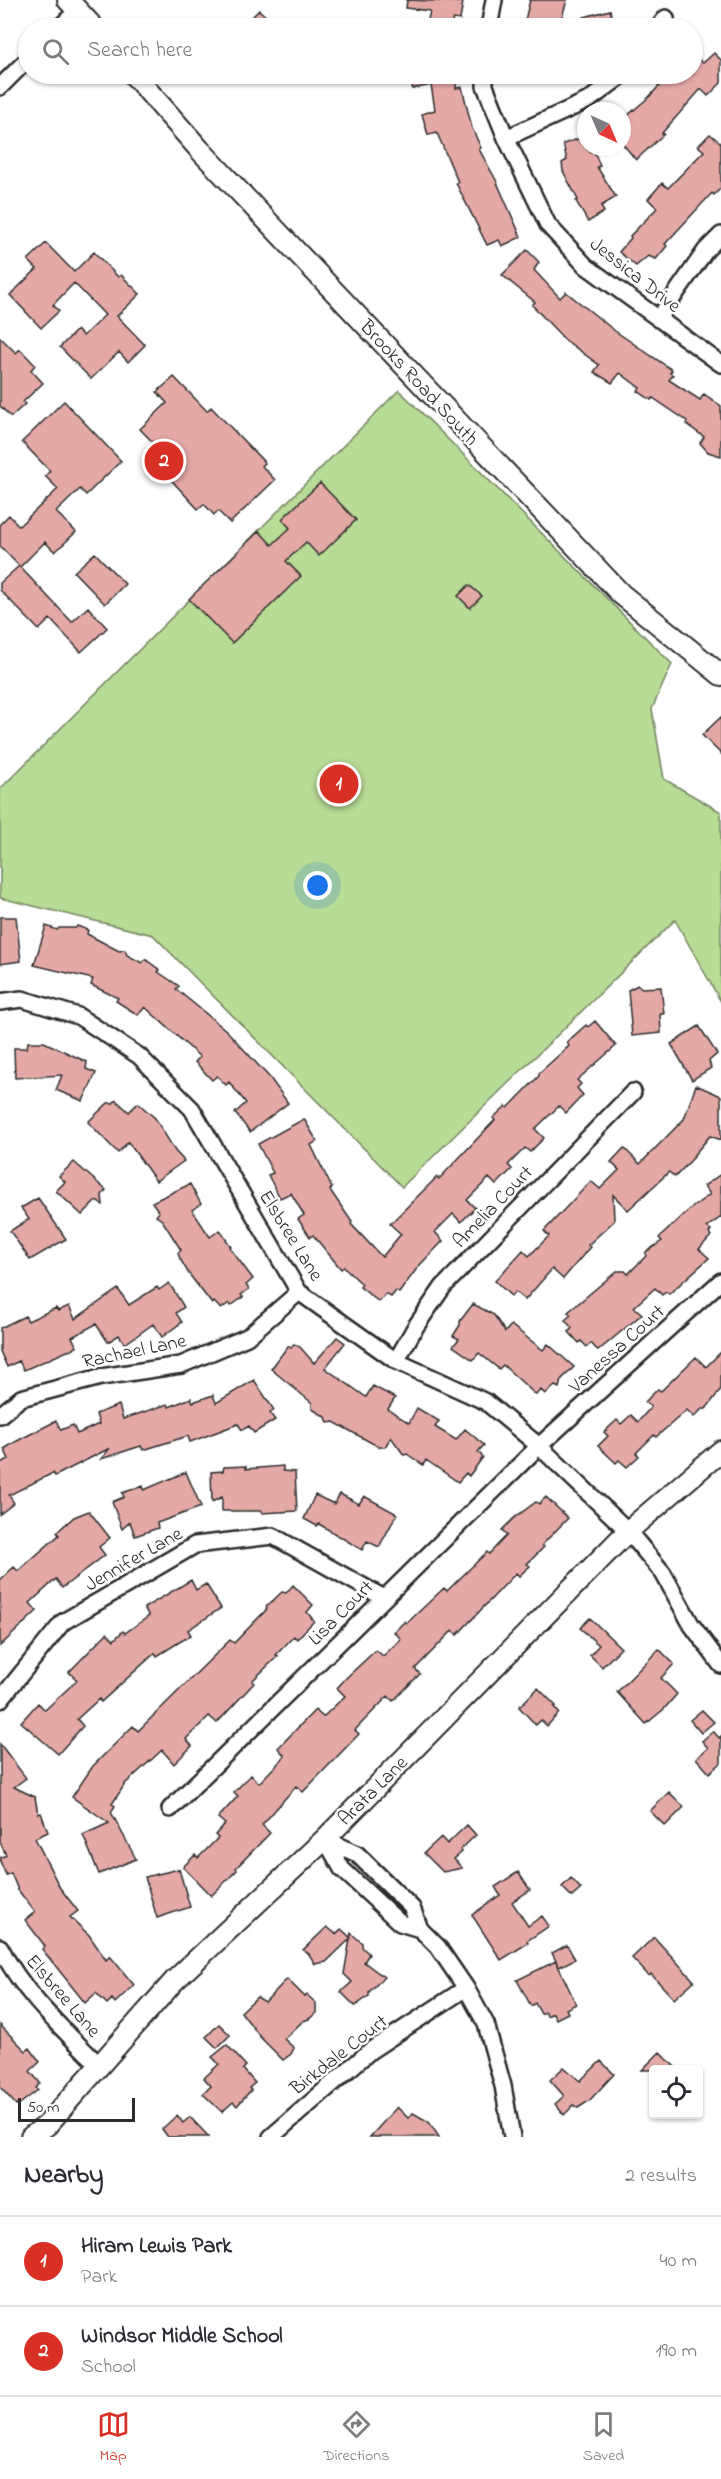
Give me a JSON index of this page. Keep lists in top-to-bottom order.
{
  "streets": {
    "street": [
      "Jessica Drive",
      "Brooks Road South",
      "Amelia Court",
      "Elsbree Lane",
      "Vanessa Court",
      "Rachael Lane",
      "Jennifer Lane",
      "Lisa Court",
      "Arata Lane",
      "Birkdale Court"
    ]
  },
  "crossings": [
    ["Amelia Court", "Elsbree Lane"],
    ["Elsbree Lane", "Vanessa Court"],
    ["Elsbree Lane", "Rachael Lane"],
    ["Elsbree Lane", "Lisa Court"],
    ["Elsbree Lane", "Arata Lane"],
    ["Vanessa Court", "Lisa Court"],
    ["Jennifer Lane", "Lisa Court"]
  ],
  "scale_bar": "50 m",
  "north": "bottom right",
  "page": {
    "search": "Search here",
    "pins": ["2", "1"],
    "scale": "50 m",
    "heading": ["Nearby", "2 results"],
    "list": [
      {
        "mark": "1",
        "name": "Hiram Lewis Park",
        "note": "Park",
        "value": "40 m"
      },
      {
        "mark": "2",
        "name": "Windsor Middle School",
        "note": "School",
        "value": "190 m"
      }
    ],
    "nav": ["Map", "Directions", "Saved"]
  }
}
